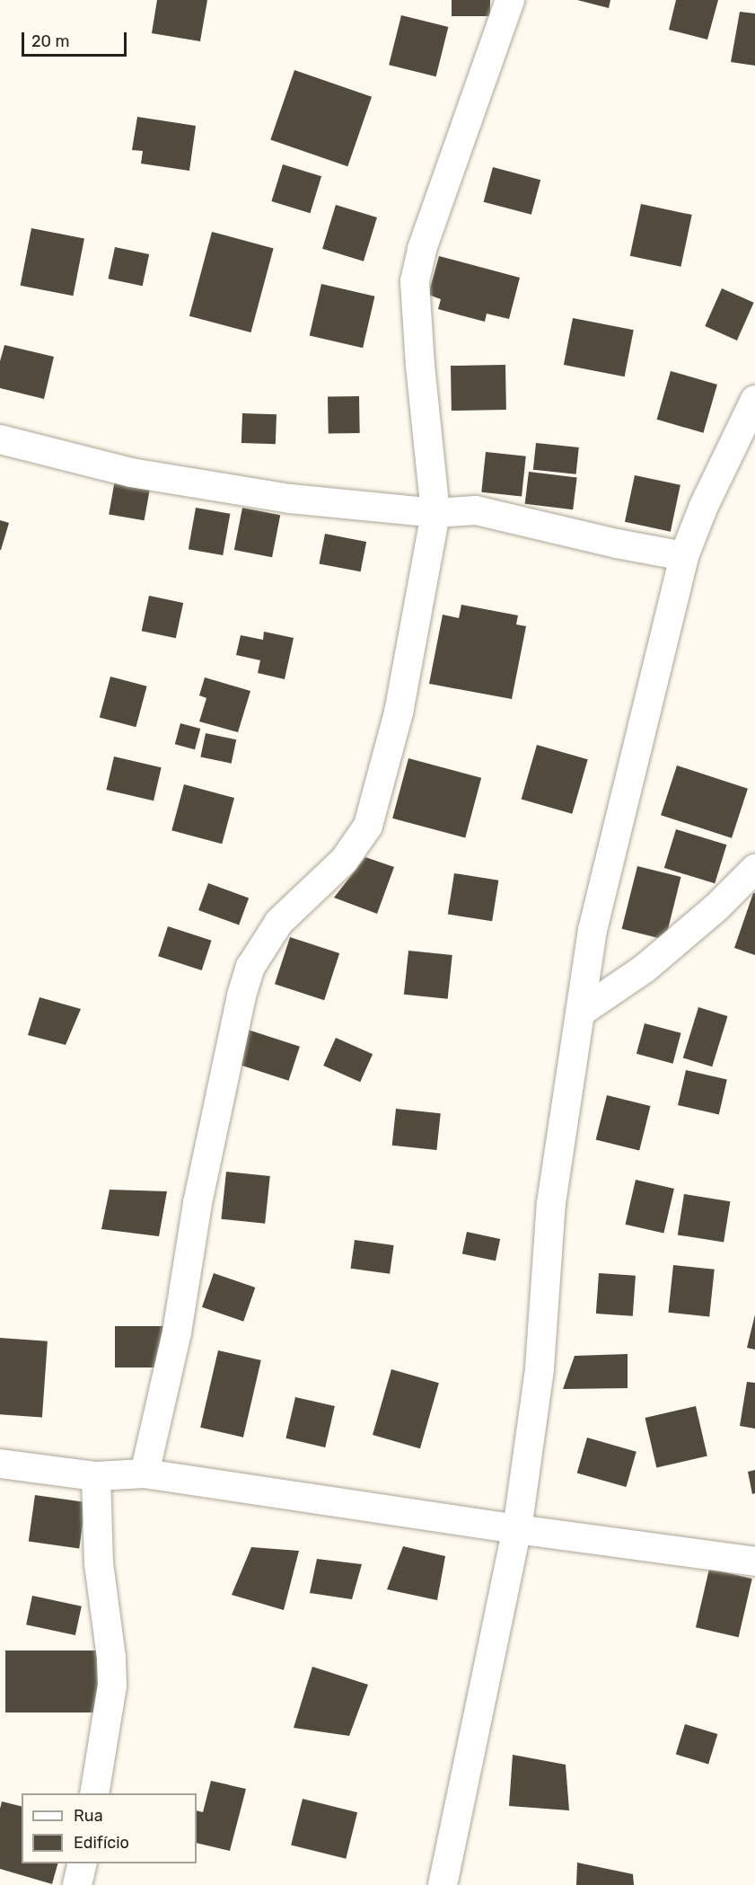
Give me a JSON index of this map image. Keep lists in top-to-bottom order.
{
  "legend": ["Rua", "Edifício"],
  "scale_bar": "20 m"
}
